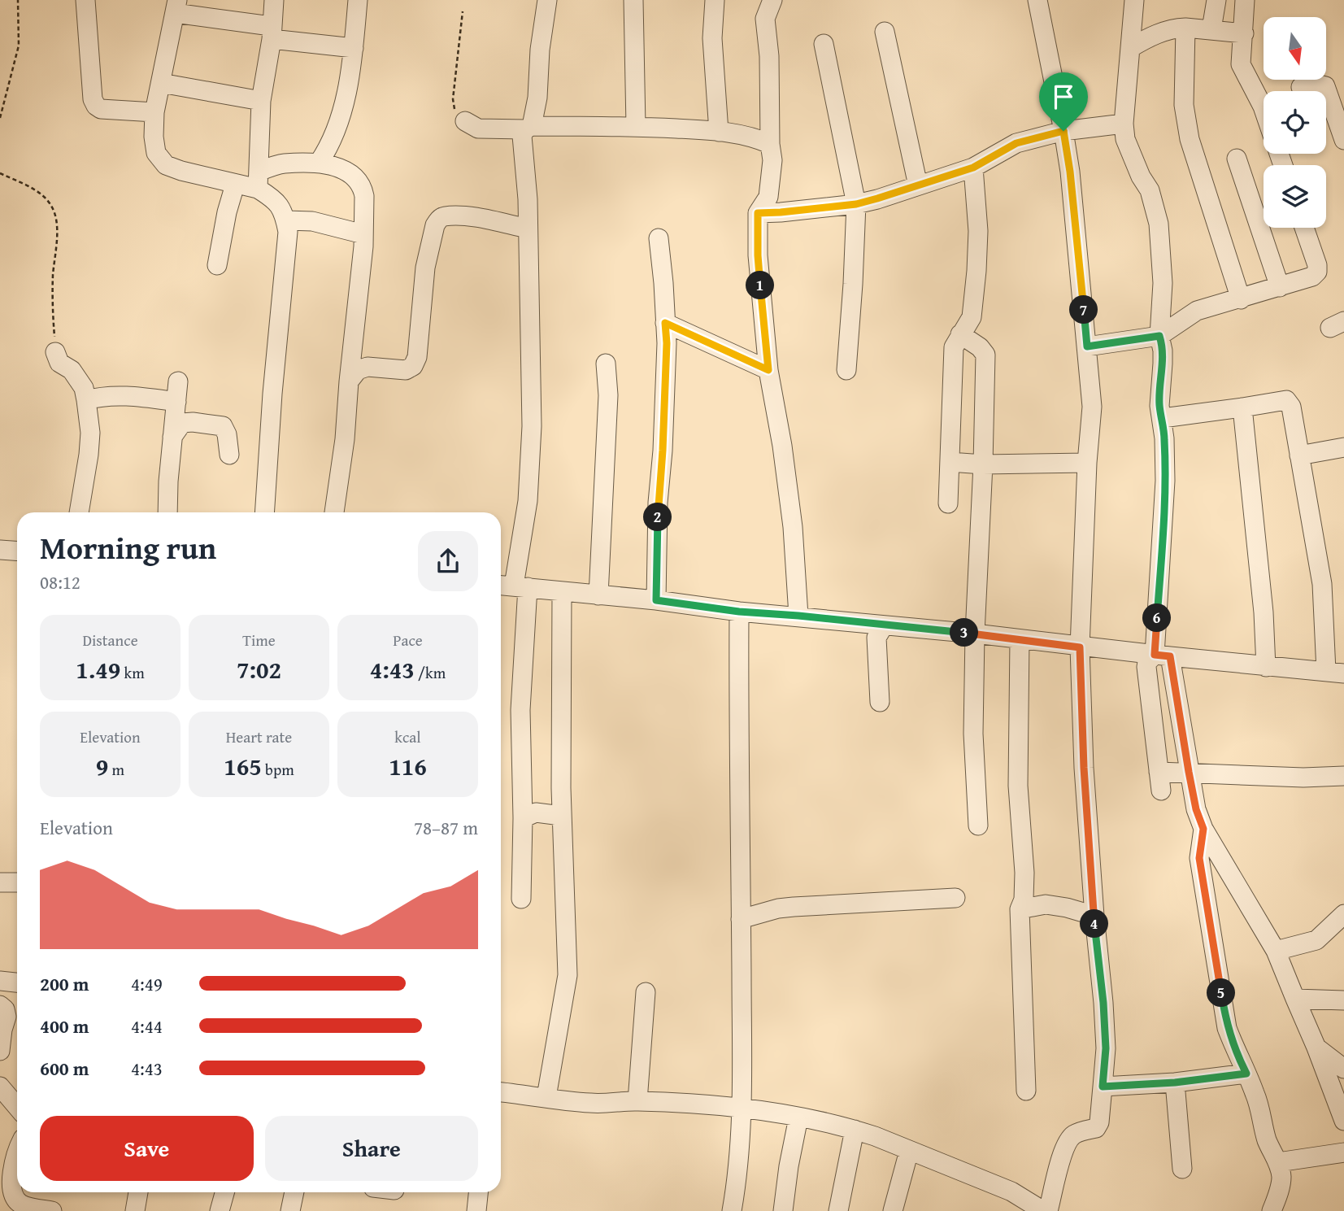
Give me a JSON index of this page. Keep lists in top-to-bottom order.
{
  "north": "bottom",
  "page": {
    "pins": [
      "1",
      "7",
      "2",
      "6",
      "3",
      "4",
      "5"
    ],
    "heading": ["Morning run", "08:12"],
    "stats": [
      ["Distance", "1.49 km"],
      ["Time", "7:02"],
      ["Pace", "4:43 /km"],
      ["Elevation", "9 m"],
      ["Heart rate", "165 bpm"],
      ["kcal", "116"]
    ],
    "chart": ["Elevation", "78–87 m"],
    "list": [
      {
        "name": "200 m",
        "note": "4:49"
      },
      {
        "name": "400 m",
        "note": "4:44"
      },
      {
        "name": "600 m",
        "note": "4:43"
      }
    ],
    "buttons": ["Save", "Share"]
  }
}
